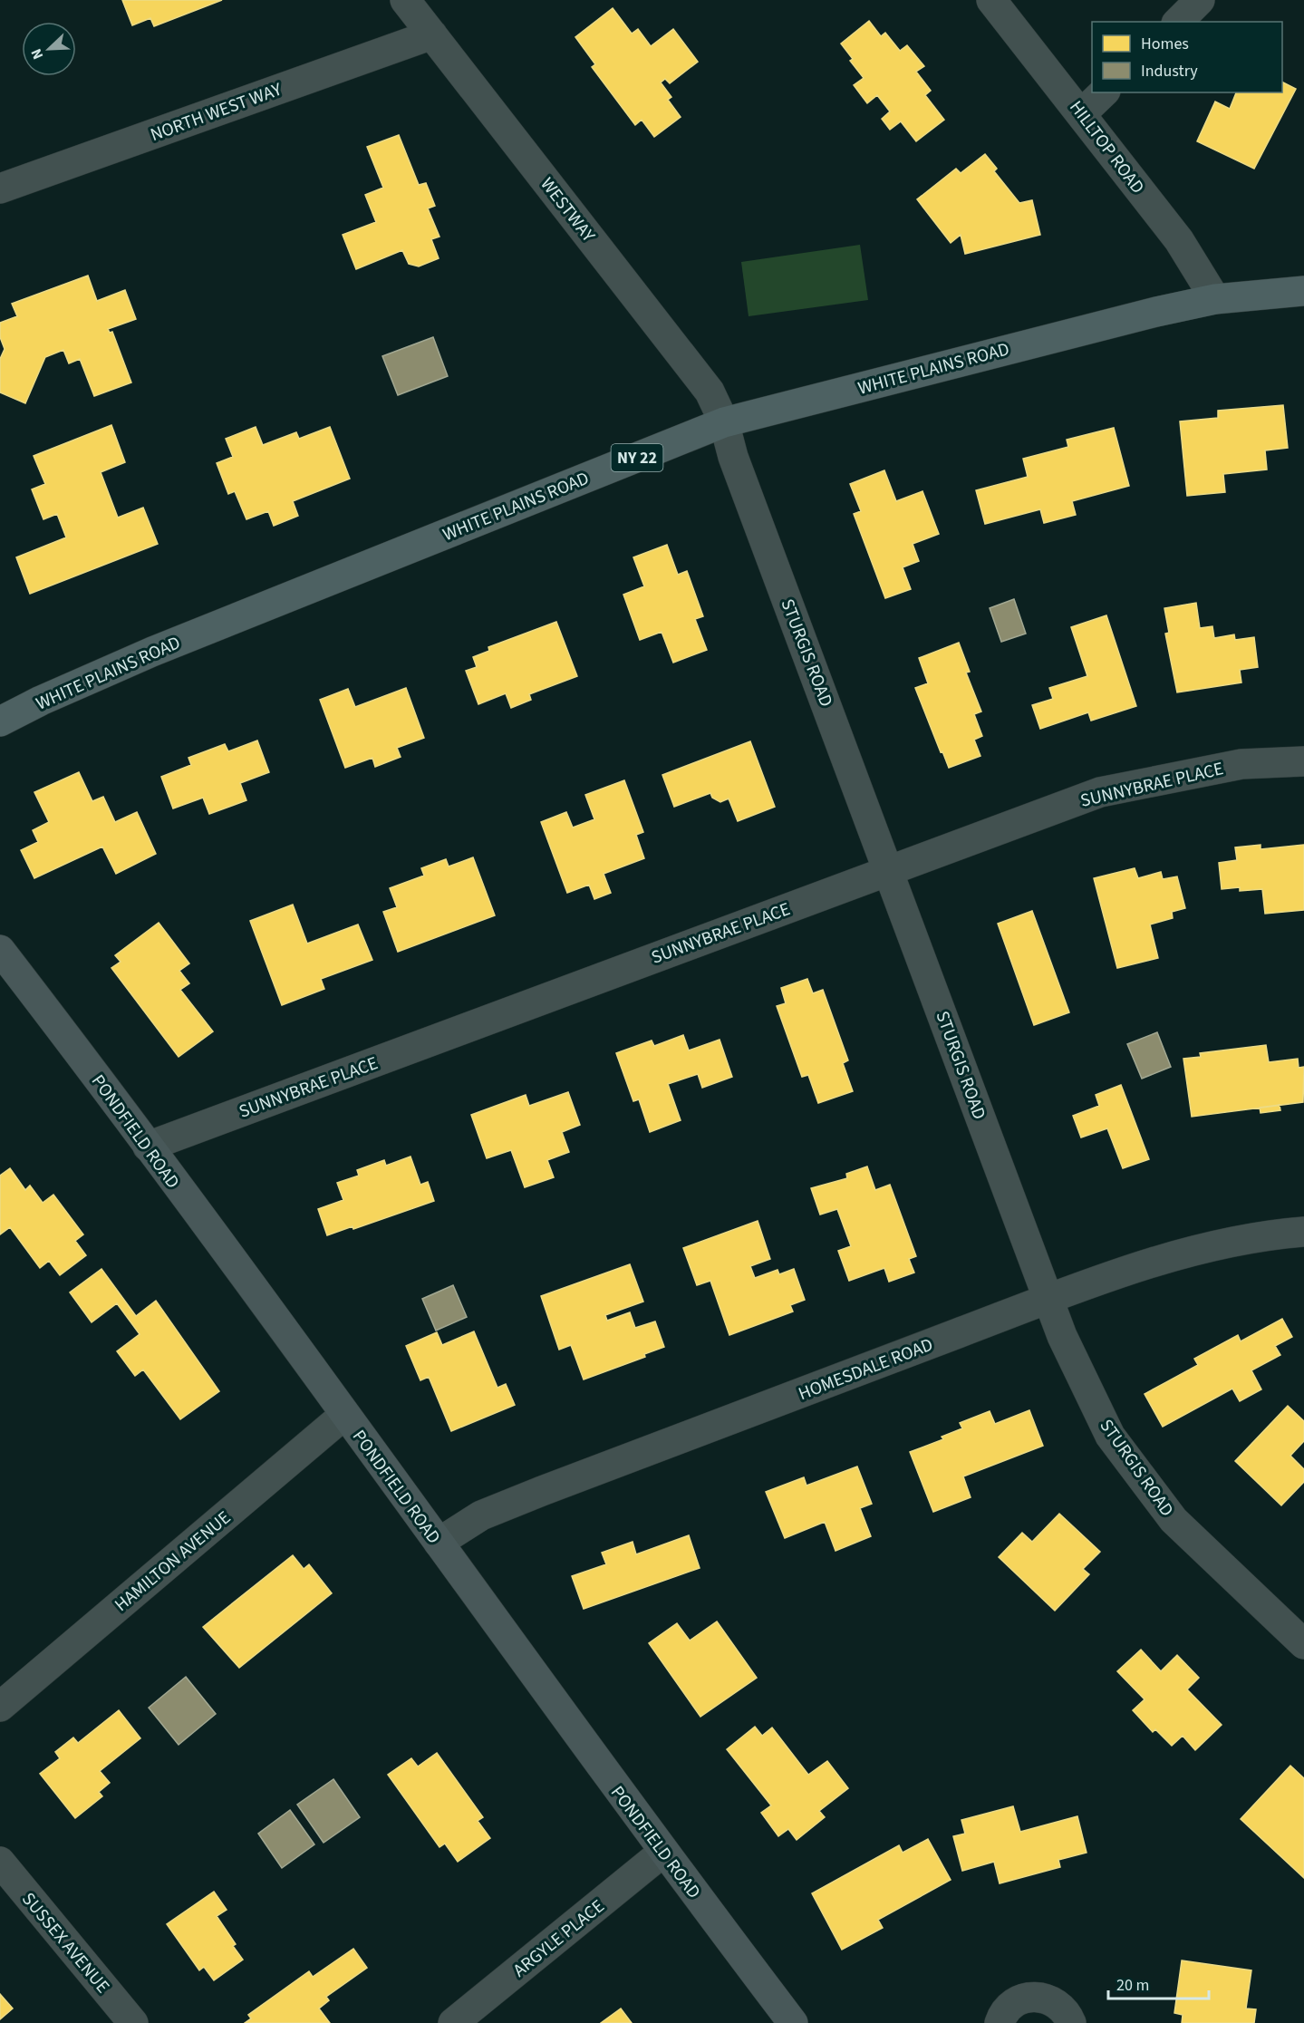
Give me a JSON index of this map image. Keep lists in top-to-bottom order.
{
  "streets": {
    "main road": ["WHITE PLAINS ROAD", "NY 22"],
    "street": [
      "NORTH WEST WAY",
      "HILLTOP ROAD",
      "WESTWAY",
      "STURGIS ROAD",
      "SUNNYBRAE PLACE",
      "PONDFIELD ROAD",
      "HOMESDALE ROAD",
      "HAMILTON AVENUE",
      "ARGYLE PLACE",
      "SUSSEX AVENUE"
    ]
  },
  "crossings": [
    ["NORTH WEST WAY", "WESTWAY"],
    ["HILLTOP ROAD", "WHITE PLAINS ROAD"],
    ["WESTWAY", "WHITE PLAINS ROAD"],
    ["WESTWAY", "STURGIS ROAD"],
    ["WHITE PLAINS ROAD", "STURGIS ROAD"],
    ["STURGIS ROAD", "SUNNYBRAE PLACE"],
    ["STURGIS ROAD", "HOMESDALE ROAD"],
    ["SUNNYBRAE PLACE", "PONDFIELD ROAD"],
    ["PONDFIELD ROAD", "HOMESDALE ROAD"],
    ["PONDFIELD ROAD", "HAMILTON AVENUE"],
    ["PONDFIELD ROAD", "ARGYLE PLACE"]
  ],
  "legend": ["Homes", "Industry"],
  "scale_bar": "20 m",
  "north": "bottom left"
}
